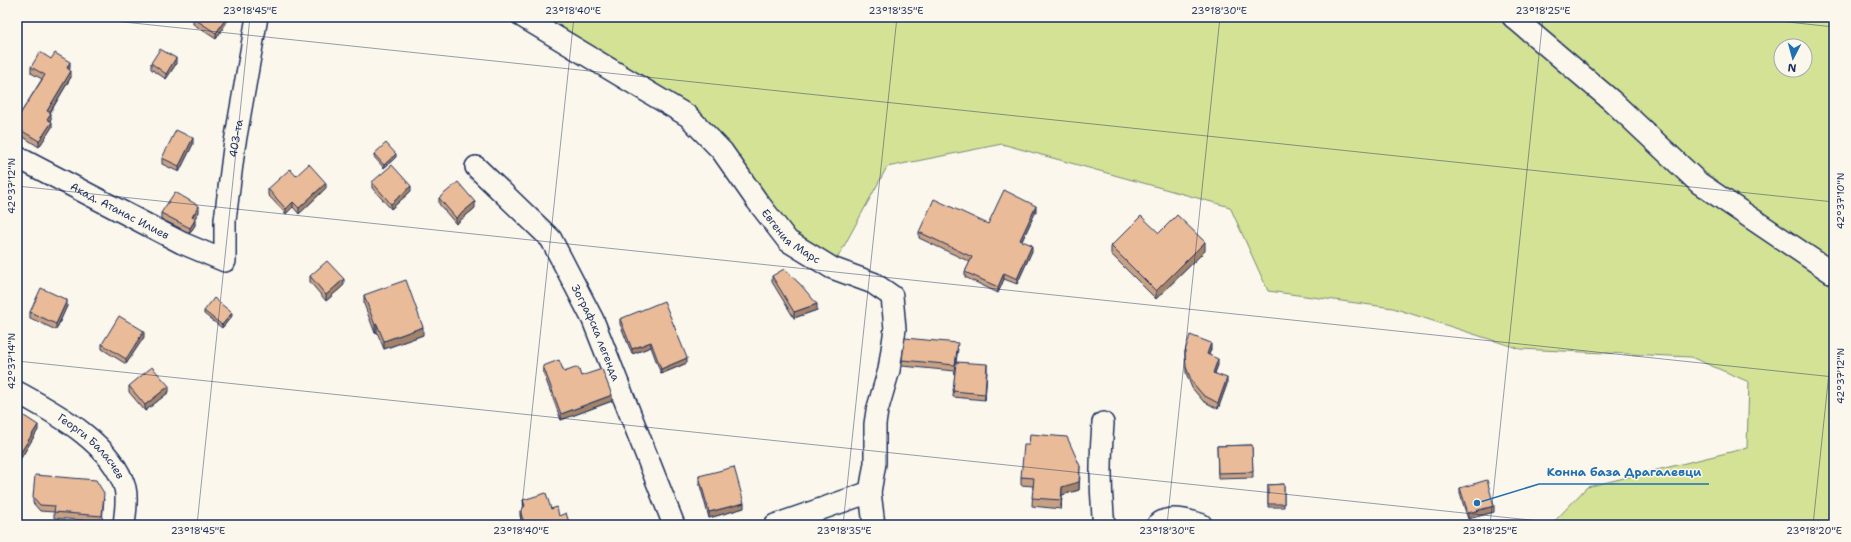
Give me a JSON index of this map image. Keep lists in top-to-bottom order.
{
  "streets": {
    "street": [
      "403-та",
      "Акад. Атанас Илиев",
      "Евгения Марс",
      "Зографска легенда",
      "Георги Баласчев"
    ]
  },
  "crossings": [
    ["403-та", "Акад. Атанас Илиев"]
  ],
  "places": ["Конна база Драгалевци"],
  "north": "bottom",
  "coordinates": [
    "23°18'45\"E",
    "23°18'40\"E",
    "23°18'35\"E",
    "23°18'30\"E",
    "23°18'25\"E",
    "42°37'12\"N",
    "42°37'10\"N",
    "42°37'14\"N",
    "23°18'20\"E"
  ]
}
